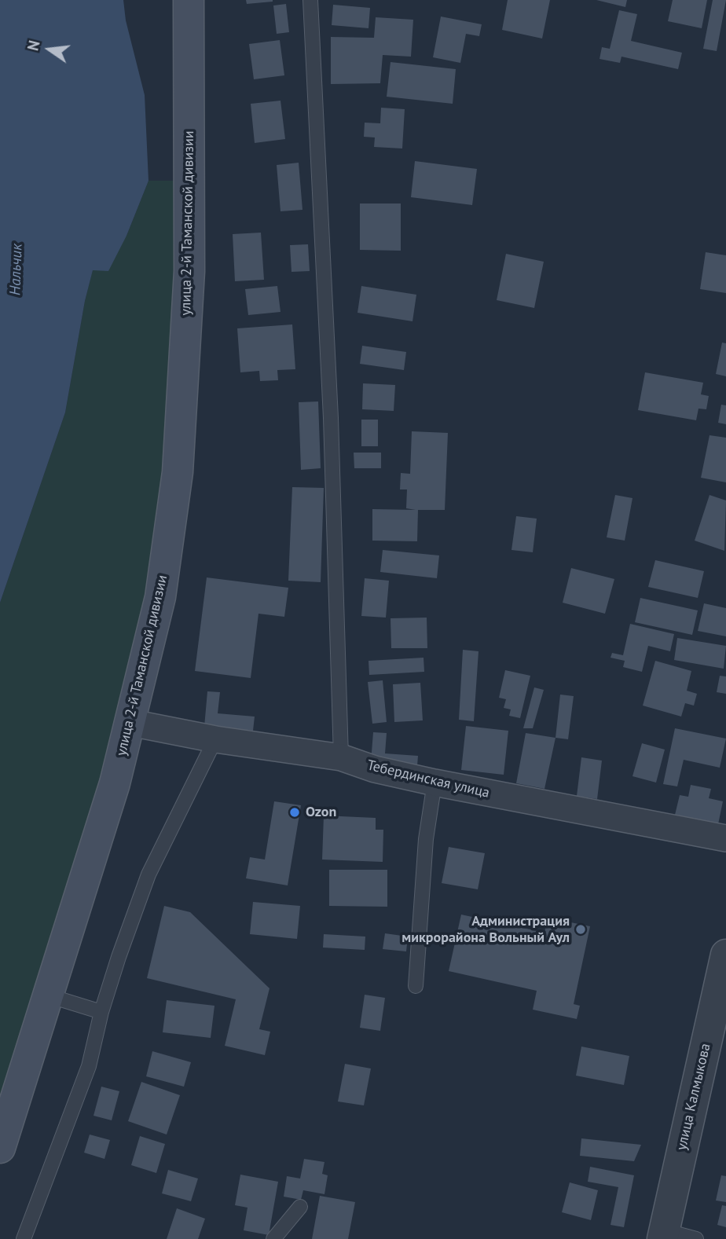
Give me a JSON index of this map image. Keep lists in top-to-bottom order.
{
  "streets": {
    "main road": ["улица 2-й Таманской дивизии"],
    "street": ["Тебердинская улица", "улица Калмыкова"]
  },
  "crossings": [
    ["улица 2-й Таманской дивизии", "Тебердинская улица"]
  ],
  "water": ["Нальчик"],
  "places": ["Ozon", "Администрация микрорайона Вольный Аул"],
  "north": "left"
}
